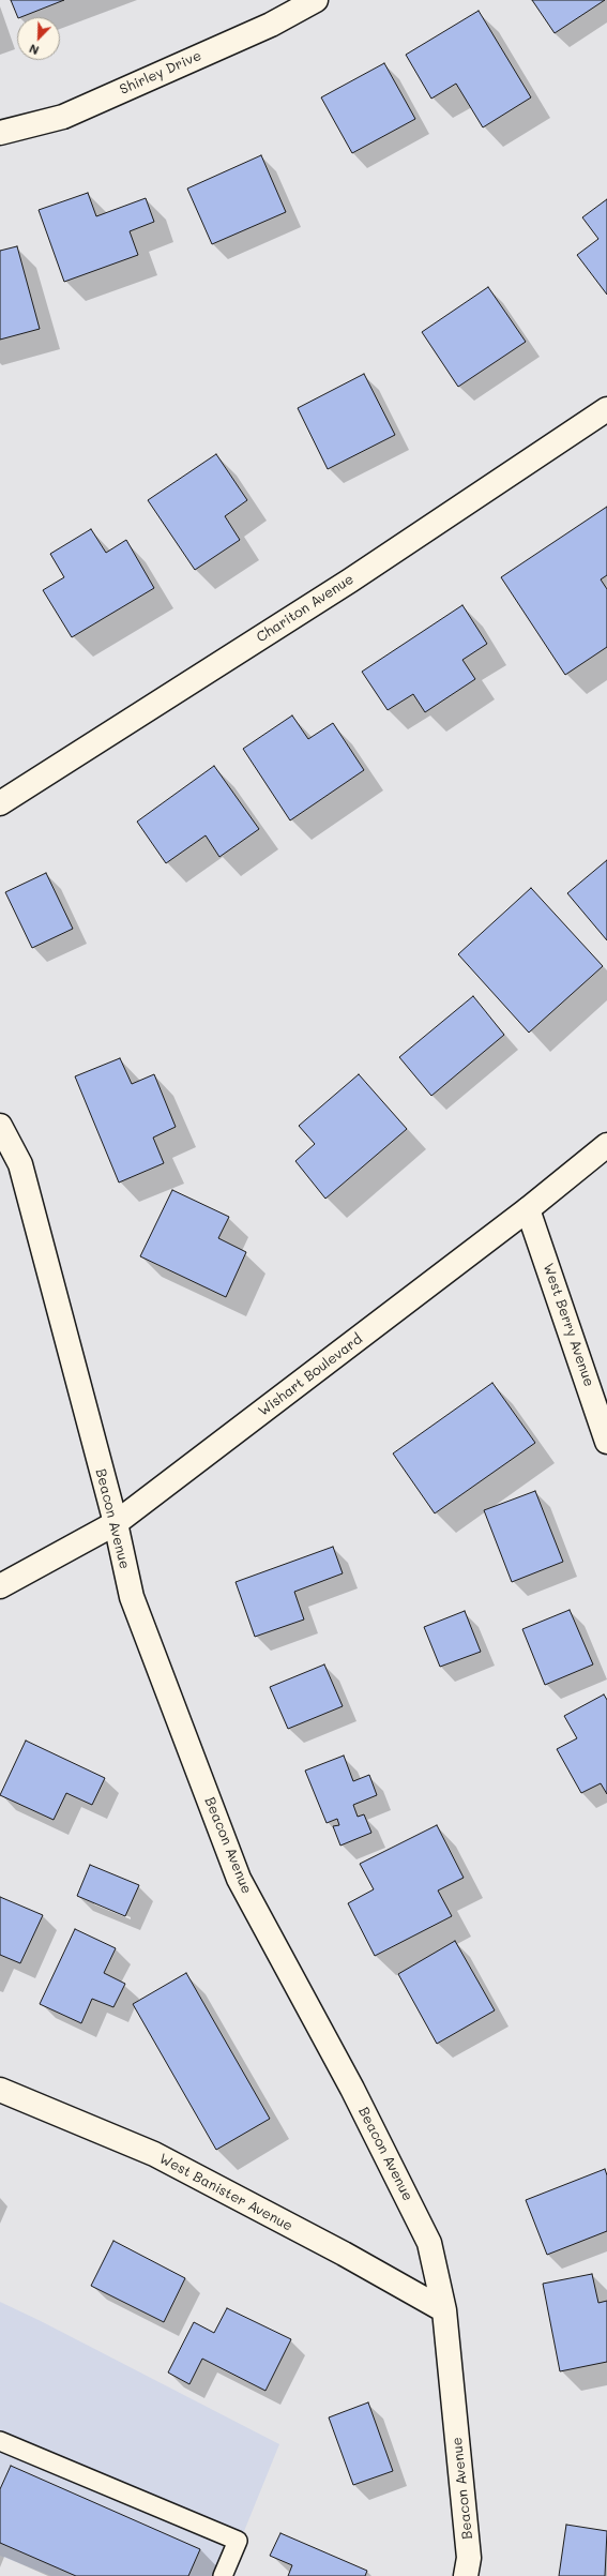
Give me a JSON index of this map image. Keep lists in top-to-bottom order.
{
  "streets": {
    "street": [
      "Shirley Drive",
      "Chariton Avenue",
      "West Berry Avenue",
      "Wishart Boulevard",
      "Beacon Avenue",
      "West Banister Avenue"
    ]
  },
  "crossings": [
    ["West Berry Avenue", "Wishart Boulevard"],
    ["Wishart Boulevard", "Beacon Avenue"],
    ["Beacon Avenue", "West Banister Avenue"]
  ],
  "north": "bottom left"
}
